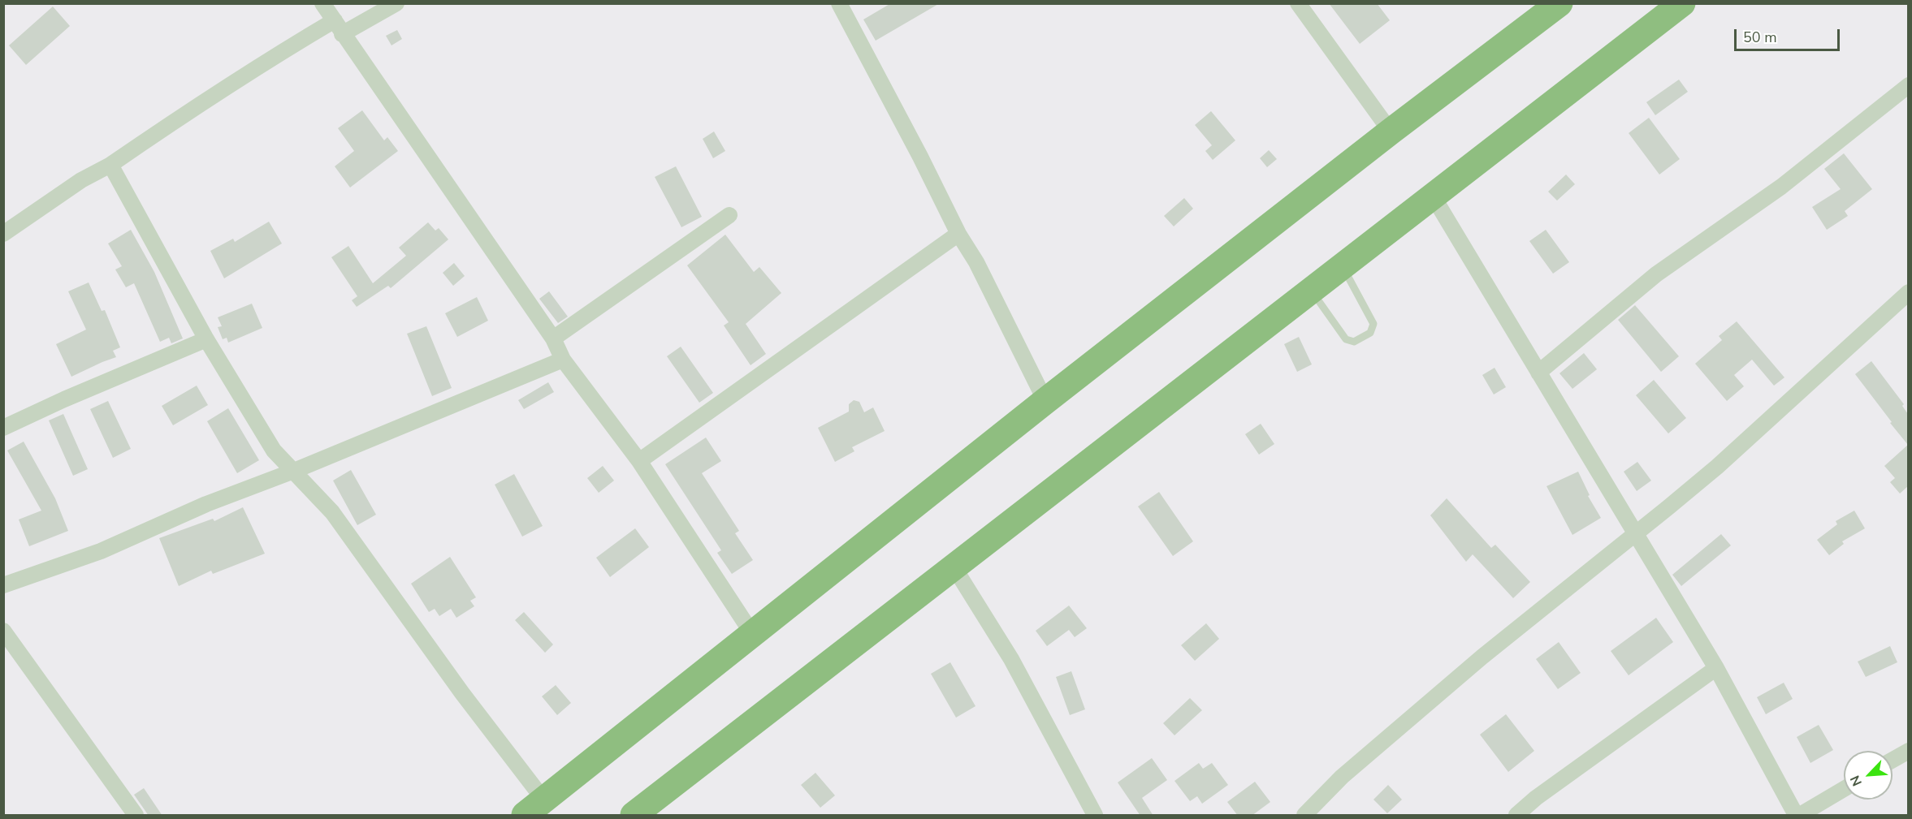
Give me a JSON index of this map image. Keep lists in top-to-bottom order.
{
  "scale_bar": "50 m",
  "north": "bottom left"
}
